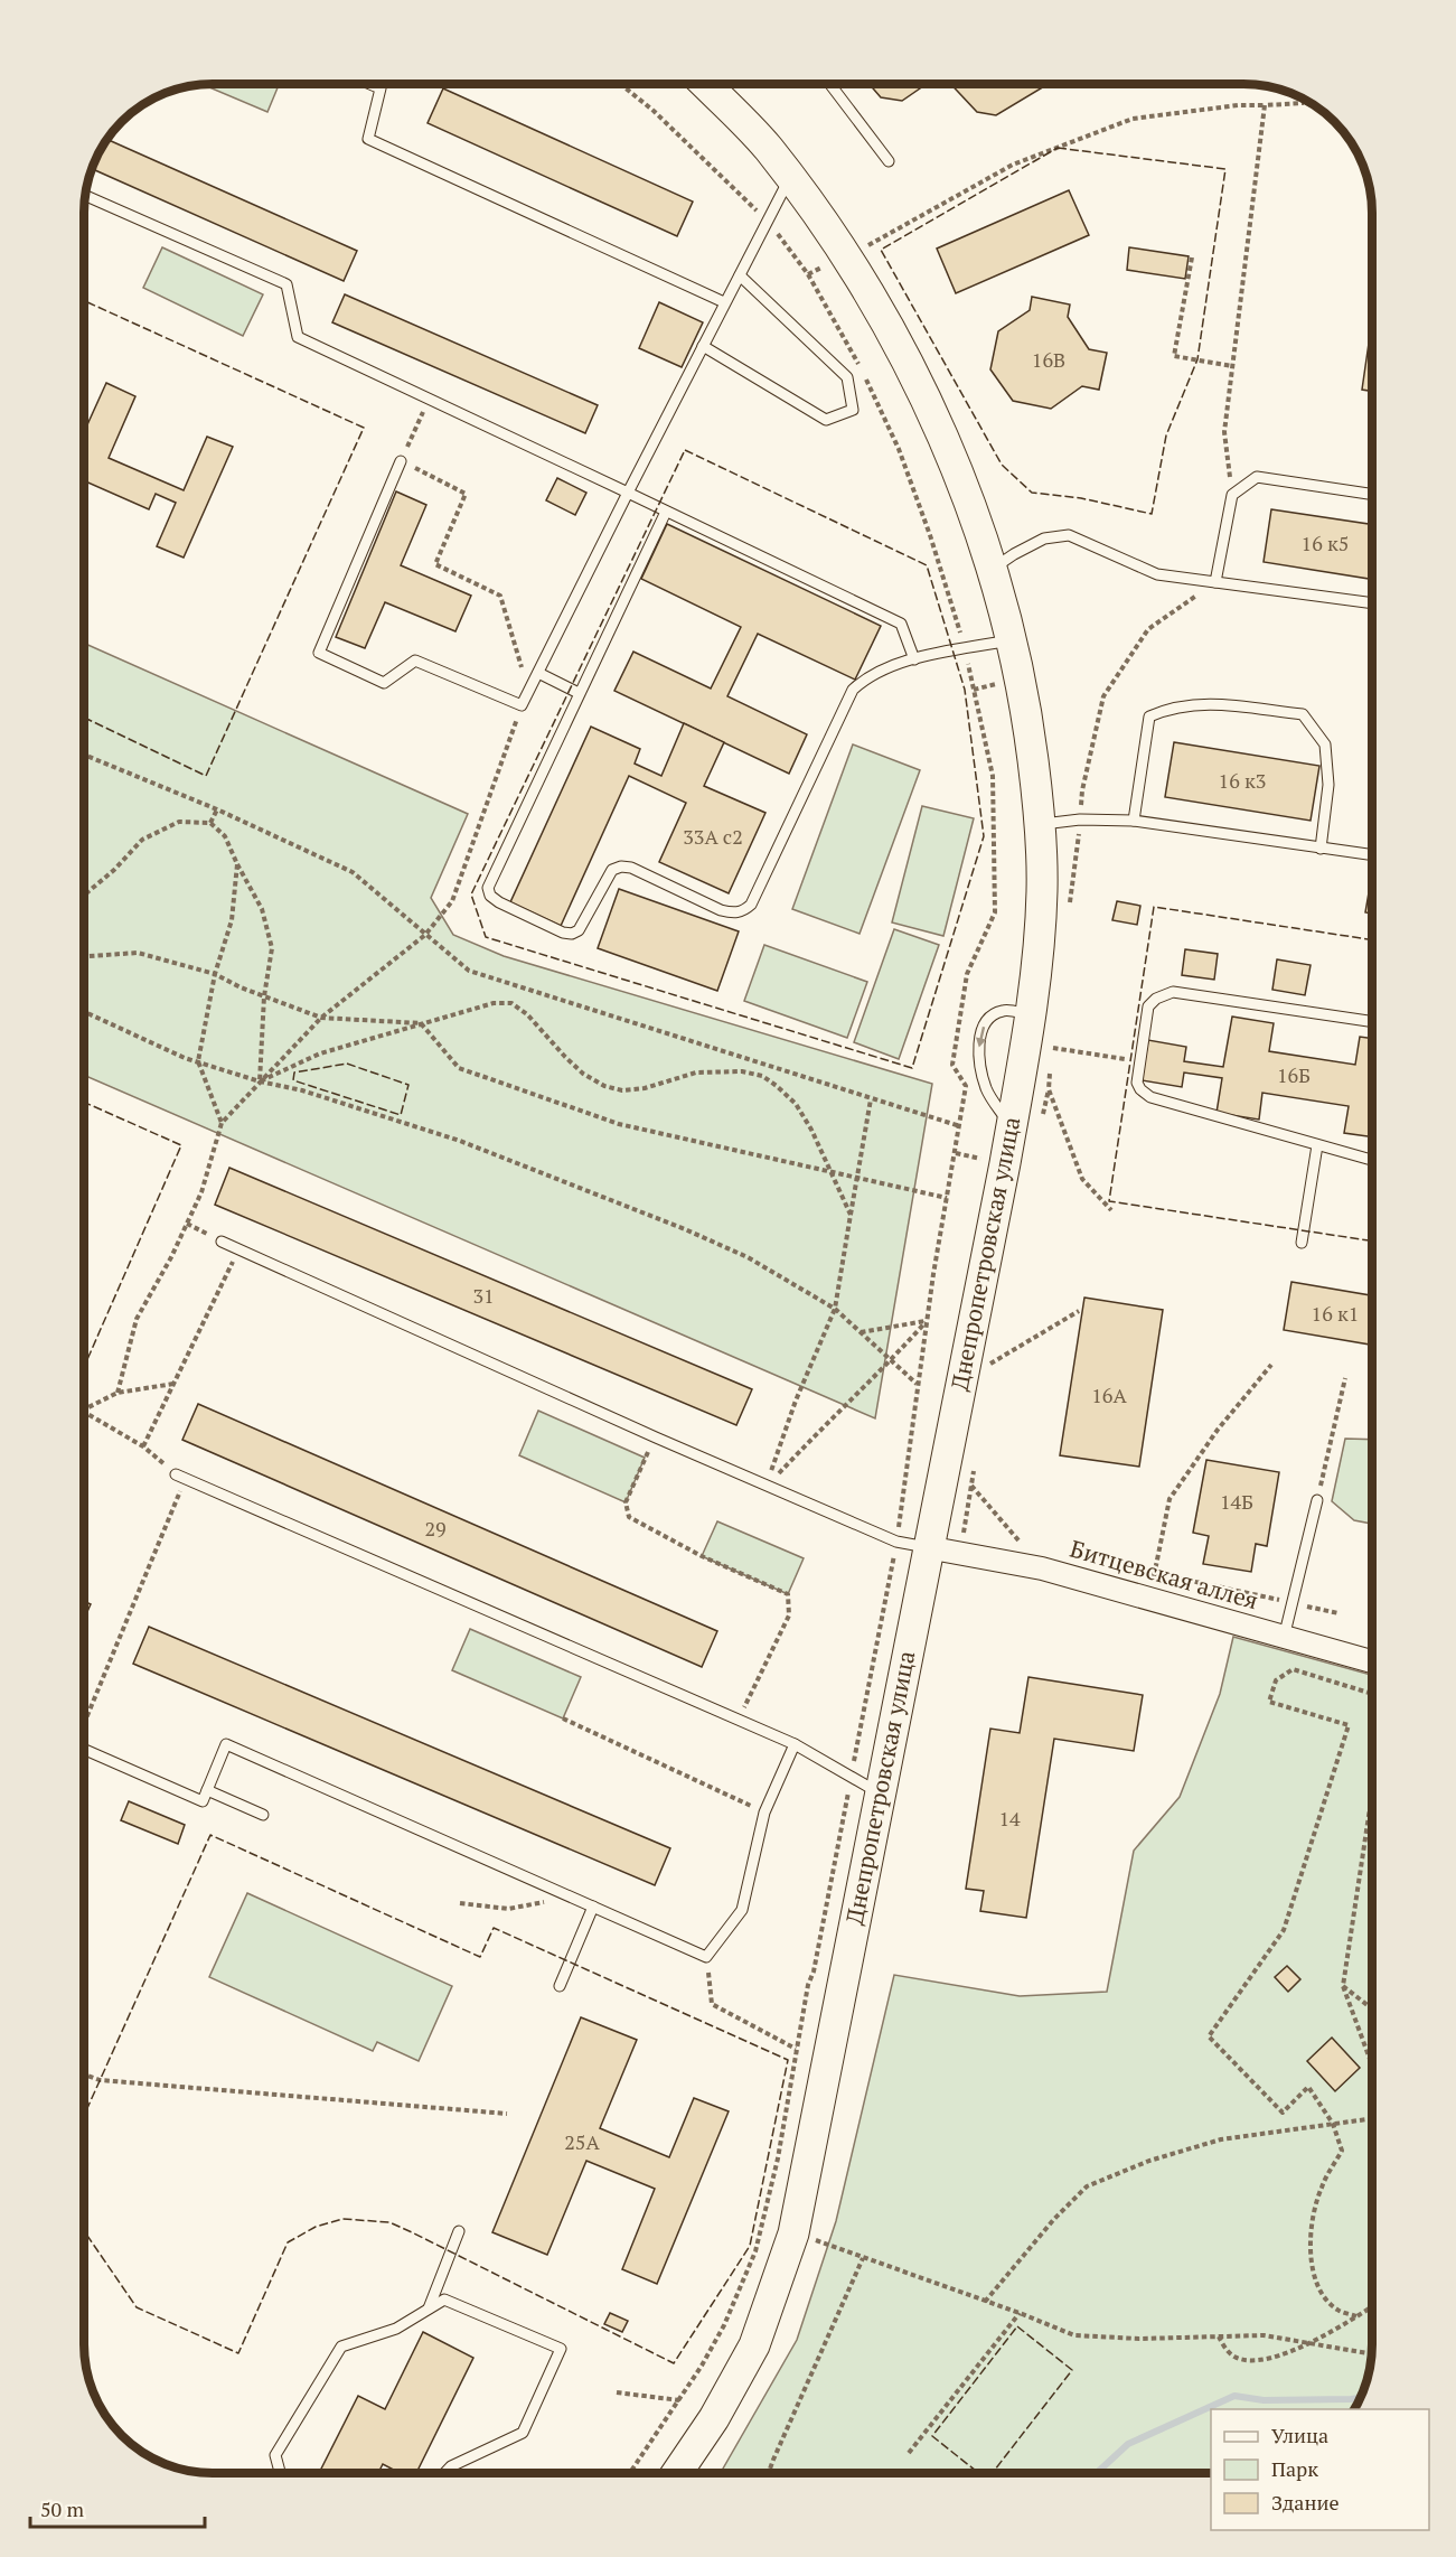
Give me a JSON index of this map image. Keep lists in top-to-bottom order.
{
  "streets": {
    "street": ["Днепропетровская улица", "Битцевская аллея"]
  },
  "crossings": [
    ["Днепропетровская улица", "Битцевская аллея"]
  ],
  "house_numbers": [
    "16В",
    "16 к5",
    "16 к3",
    "33А с2",
    "16Б",
    "31",
    "16 к1",
    "16А",
    "14Б",
    "29",
    "14",
    "25А"
  ],
  "legend": ["Улица", "Парк", "Здание"],
  "scale_bar": "50 m"
}
